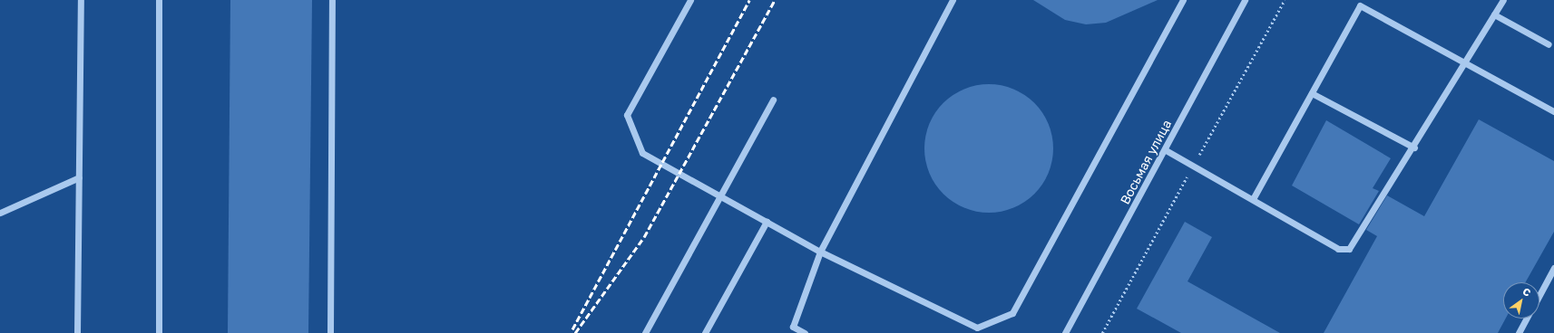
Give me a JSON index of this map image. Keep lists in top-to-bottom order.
{
  "streets": {
    "street": ["Восьмая улица"]
  },
  "north": "top right"
}
